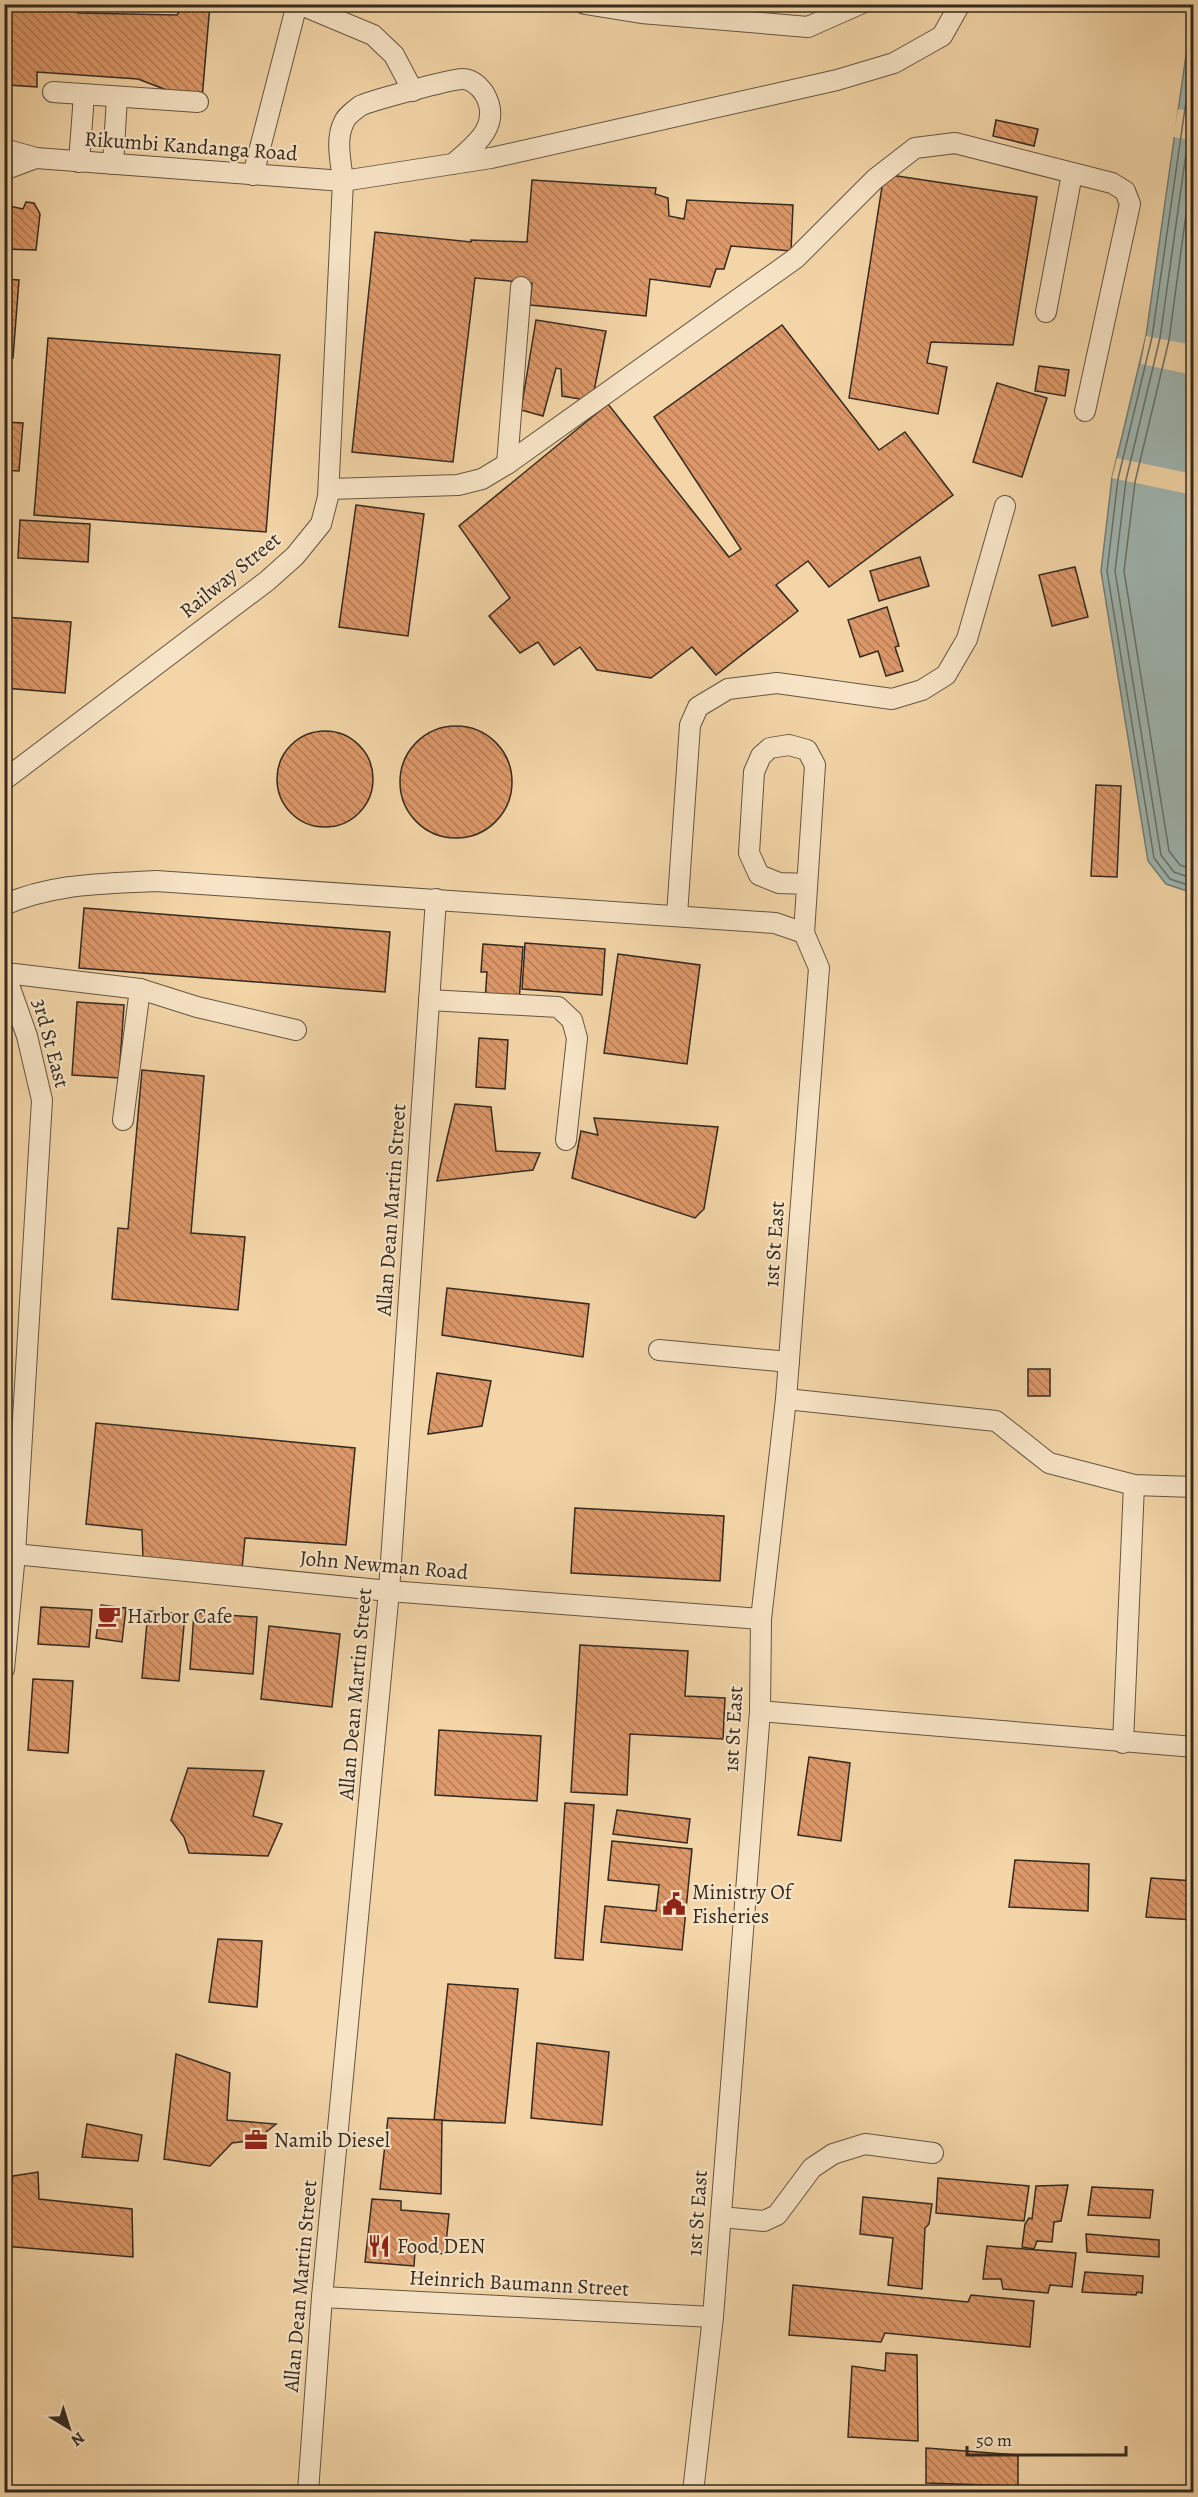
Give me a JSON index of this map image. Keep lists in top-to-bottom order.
{
  "streets": {
    "street": [
      "Rikumbi Kandanga Road",
      "Railway Street",
      "3rd St East",
      "Allan Dean Martin Street",
      "1st St East",
      "John Newman Road",
      "Heinrich Baumann Street"
    ]
  },
  "crossings": [
    ["Rikumbi Kandanga Road", "Railway Street"],
    ["3rd St East", "John Newman Road"],
    ["Allan Dean Martin Street", "John Newman Road"],
    ["Allan Dean Martin Street", "Heinrich Baumann Street"],
    ["1st St East", "John Newman Road"],
    ["1st St East", "Heinrich Baumann Street"]
  ],
  "places": {
    "cafe": ["Harbor Cafe"],
    "public building": ["Ministry Of Fisheries"],
    "office": ["Namib Diesel"],
    "restaurant": ["Food DEN"]
  },
  "scale_bar": "50 m",
  "north": "bottom right"
}
